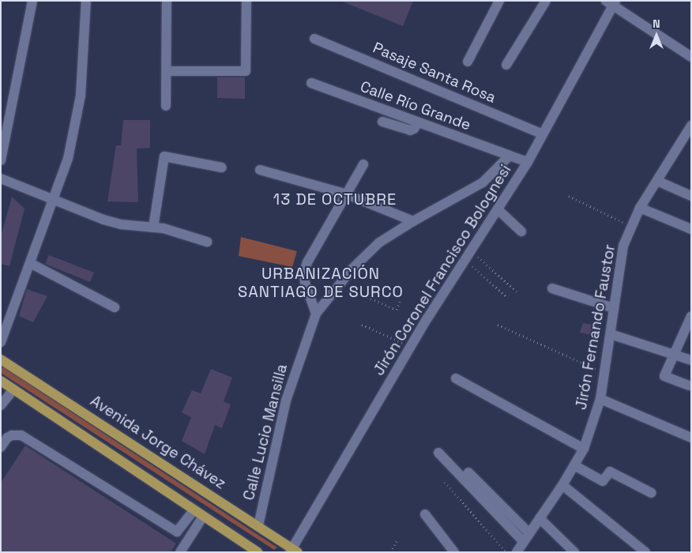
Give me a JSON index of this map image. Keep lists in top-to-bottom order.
{
  "streets": {
    "main road": ["Avenida Jorge Chávez"],
    "street": [
      "Pasaje Santa Rosa",
      "Calle Río Grande",
      "Jirón Coronel Francisco Bolognesi",
      "Jirón Fernando Faustor",
      "Calle Lucio Mansilla"
    ]
  },
  "crossings": [
    ["Pasaje Santa Rosa", "Jirón Coronel Francisco Bolognesi"],
    ["Calle Río Grande", "Calle Lucio Mansilla"],
    ["Jirón Coronel Francisco Bolognesi", "Avenida Jorge Chávez"],
    ["Calle Lucio Mansilla", "Avenida Jorge Chávez"]
  ],
  "districts": ["13 DE OCTUBRE", "URBANIZACIÓN SANTIAGO DE SURCO"],
  "north": "top"
}
